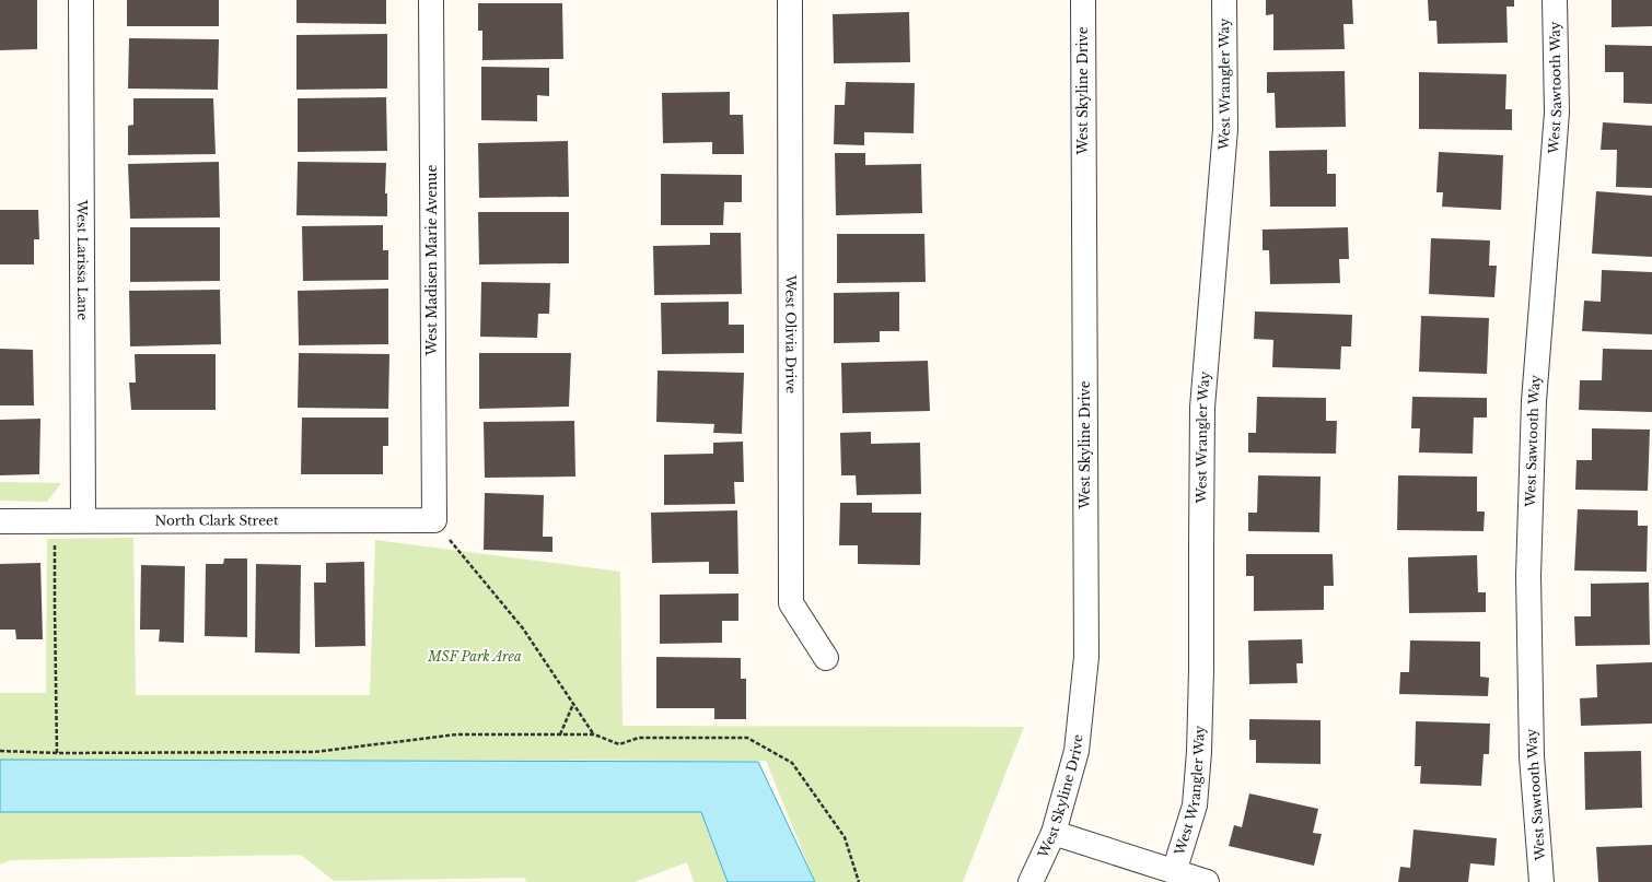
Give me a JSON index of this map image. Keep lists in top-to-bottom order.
{
  "streets": {
    "street": [
      "West Wrangler Way",
      "West Sawtooth Way",
      "West Skyline Drive",
      "West Larissa Lane",
      "West Madisen Marie Avenue",
      "West Olivia Drive",
      "North Clark Street"
    ]
  },
  "crossings": [
    ["West Larissa Lane", "North Clark Street"],
    ["West Madisen Marie Avenue", "North Clark Street"]
  ],
  "parks": ["MSF Park Area"]
}
